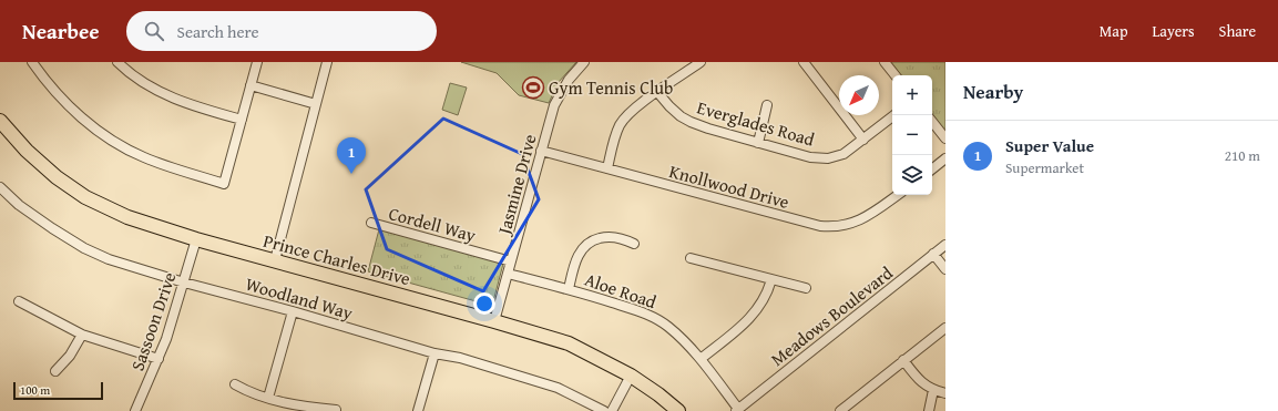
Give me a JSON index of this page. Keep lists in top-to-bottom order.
{
  "streets": {
    "highway": ["Prince Charles Drive"],
    "street": [
      "Everglades Road",
      "Jasmine Drive",
      "Knollwood Drive",
      "Cordell Way",
      "Aloe Road",
      "Woodland Way",
      "Meadows Boulevard",
      "Sassoon Drive"
    ]
  },
  "crossings": [
    ["Jasmine Drive", "Knollwood Drive"],
    ["Jasmine Drive", "Cordell Way"],
    ["Jasmine Drive", "Prince Charles Drive"],
    ["Jasmine Drive", "Aloe Road"],
    ["Prince Charles Drive", "Sassoon Drive"],
    ["Aloe Road", "Meadows Boulevard"],
    ["Woodland Way", "Sassoon Drive"]
  ],
  "places": {
    "sports": ["Gym Tennis Club"]
  },
  "scale_bar": "100 m",
  "north": "bottom left",
  "page": {
    "header": "Nearbee",
    "search": "Search here",
    "nav": ["Map", "Layers", "Share"],
    "heading": "Nearby",
    "map_buttons": ["+", "−"],
    "list": [
      {
        "mark": "1",
        "name": "Super Value",
        "note": "Supermarket",
        "value": "210 m"
      }
    ],
    "pins": "1",
    "scale": "100 m"
  }
}
